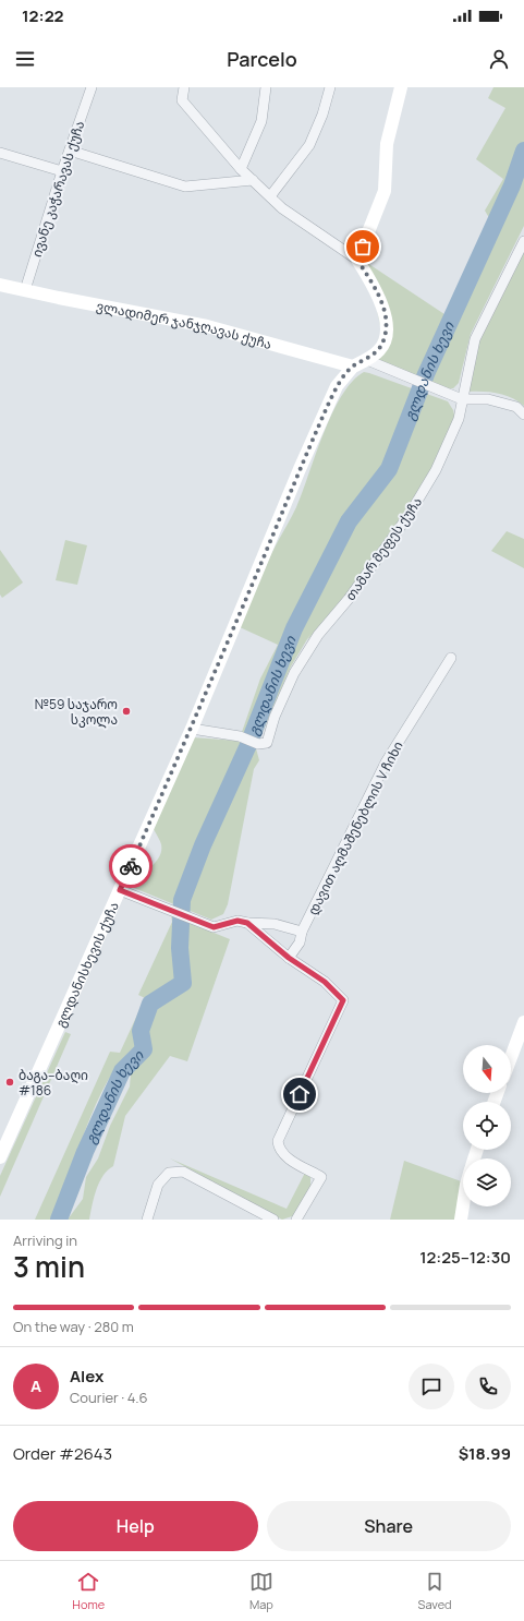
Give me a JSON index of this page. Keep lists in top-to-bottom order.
{
  "streets": {
    "street": [
      "ივანე კაჭარავას ქუჩა",
      "ვლადიმერ ჯანჯღავას ქუჩა",
      "თამარ მეფეს ქუჩა",
      "დავით აღმაშენებლის V ჩიხი",
      "გლდანისხევის ქუჩა"
    ]
  },
  "crossings": [
    ["ივანე კაჭარავას ქუჩა", "ვლადიმერ ჯანჯღავას ქუჩა"],
    ["ვლადიმერ ჯანჯღავას ქუჩა", "გლდანისხევის ქუჩა"],
    ["თამარ მეფეს ქუჩა", "გლდანისხევის ქუჩა"]
  ],
  "water": ["გლდანის ხევი"],
  "places": ["№59 საჯარო სკოლა", "ბაგა–ბაღი #186"],
  "north": "bottom",
  "page": {
    "status": "12:22",
    "header": "Parcelo",
    "heading": ["3 min", "Arriving in", "12:25–12:30"],
    "panel": [
      "Alex",
      "Courier · 4.6",
      "Order #2643",
      "$18.99"
    ],
    "bar": "On the way · 280 m",
    "round": "A",
    "buttons": ["Help", "Share"],
    "tabs": ["Home", "Map", "Saved"]
  }
}
